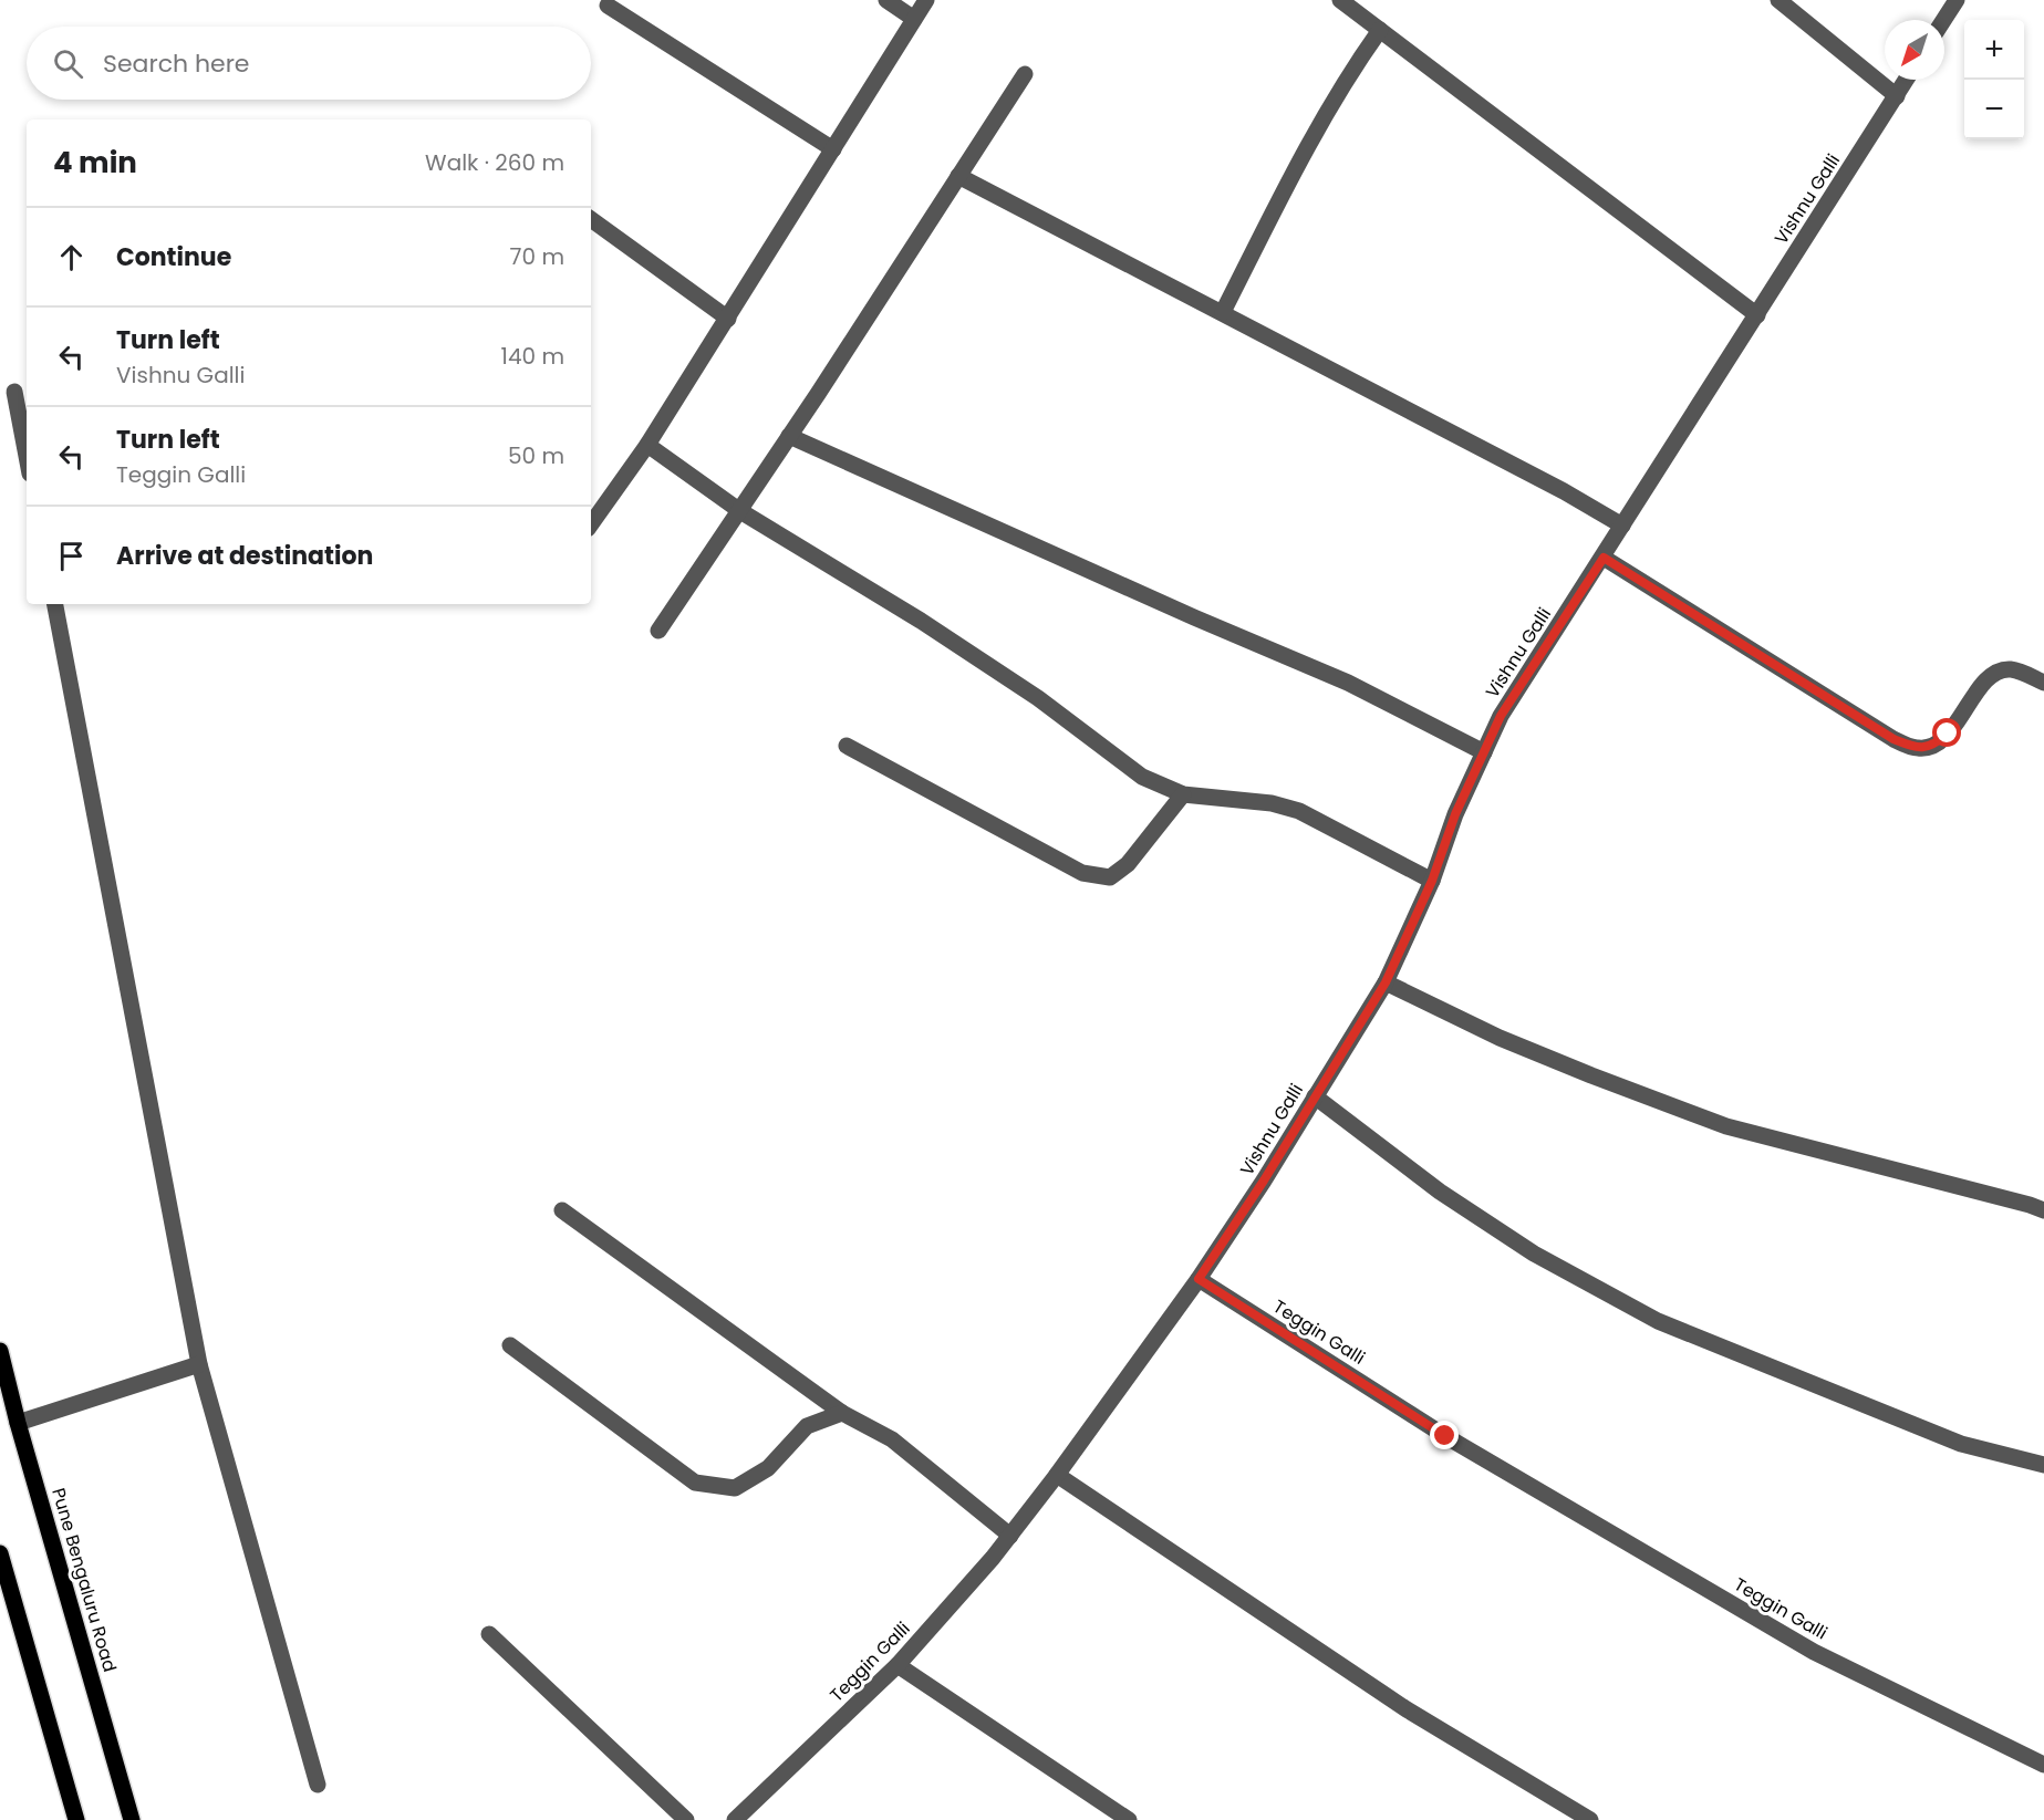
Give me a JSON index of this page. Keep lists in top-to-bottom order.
{
  "streets": {
    "main road": ["Pune Bengaluru Road"],
    "street": ["Vishnu Galli", "Teggin Galli"]
  },
  "crossings": [
    ["Vishnu Galli", "Teggin Galli"]
  ],
  "north": "bottom left",
  "page": {
    "map_buttons": ["+", "−"],
    "search": "Search here",
    "heading": ["4 min", "Walk · 260 m"],
    "list": [
      ["Continue", "70 m"],
      ["Turn left", "Vishnu Galli", "140 m"],
      ["Turn left", "Teggin Galli", "50 m"],
      "Arrive at destination"
    ]
  }
}
